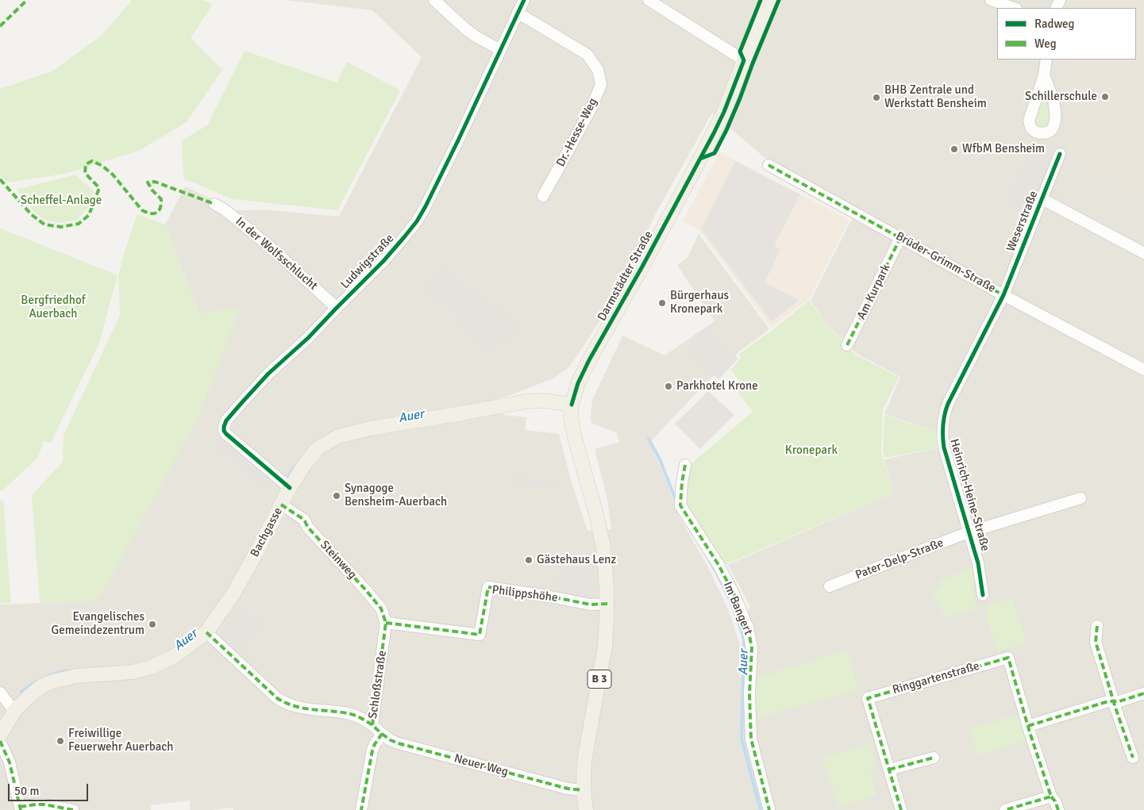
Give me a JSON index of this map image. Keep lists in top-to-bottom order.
{
  "streets": {
    "main road": ["Darmstädter Straße", "Bachgasse", "B 3"],
    "street": [
      "Dr.-Hesse-Weg",
      "Weserstraße",
      "In der Wolfsschlucht",
      "Ludwigstraße",
      "Brüder-Grimm-Straße",
      "Am Kurpark",
      "Heinrich-Heine-Straße",
      "Pater-Delp-Straße",
      "Steinweg",
      "Philippshöhe",
      "Im Bangert",
      "Ringgartenstraße",
      "Schloßstraße",
      "Neuer Weg"
    ]
  },
  "crossings": [
    ["Dr.-Hesse-Weg", "Ludwigstraße"],
    ["Weserstraße", "Brüder-Grimm-Straße"],
    ["Weserstraße", "Heinrich-Heine-Straße"],
    ["In der Wolfsschlucht", "Ludwigstraße"],
    ["Ludwigstraße", "Bachgasse"],
    ["Brüder-Grimm-Straße", "Am Kurpark"],
    ["Brüder-Grimm-Straße", "Heinrich-Heine-Straße"],
    ["Darmstädter Straße", "Bachgasse"],
    ["Darmstädter Straße", "Philippshöhe"],
    ["Darmstädter Straße", "Neuer Weg"],
    ["Heinrich-Heine-Straße", "Pater-Delp-Straße"],
    ["Bachgasse", "Steinweg"],
    ["Steinweg", "Philippshöhe"],
    ["Steinweg", "Schloßstraße"],
    ["Philippshöhe", "Schloßstraße"],
    ["Schloßstraße", "Neuer Weg"]
  ],
  "water": ["Auer"],
  "parks": ["Scheffel-Anlage", "Bergfriedhof Auerbach", "Kronepark"],
  "places": [
    "Schillerschule",
    "BHB Zentrale und Werkstatt Bensheim",
    "WfbM Bensheim",
    "Bürgerhaus Kronepark",
    "Parkhotel Krone",
    "Synagoge Bensheim-Auerbach",
    "Gästehaus Lenz",
    "Evangelisches Gemeindezentrum",
    "Freiwillige Feuerwehr Auerbach"
  ],
  "legend": ["Radweg", "Weg"],
  "scale_bar": "50 m"
}
